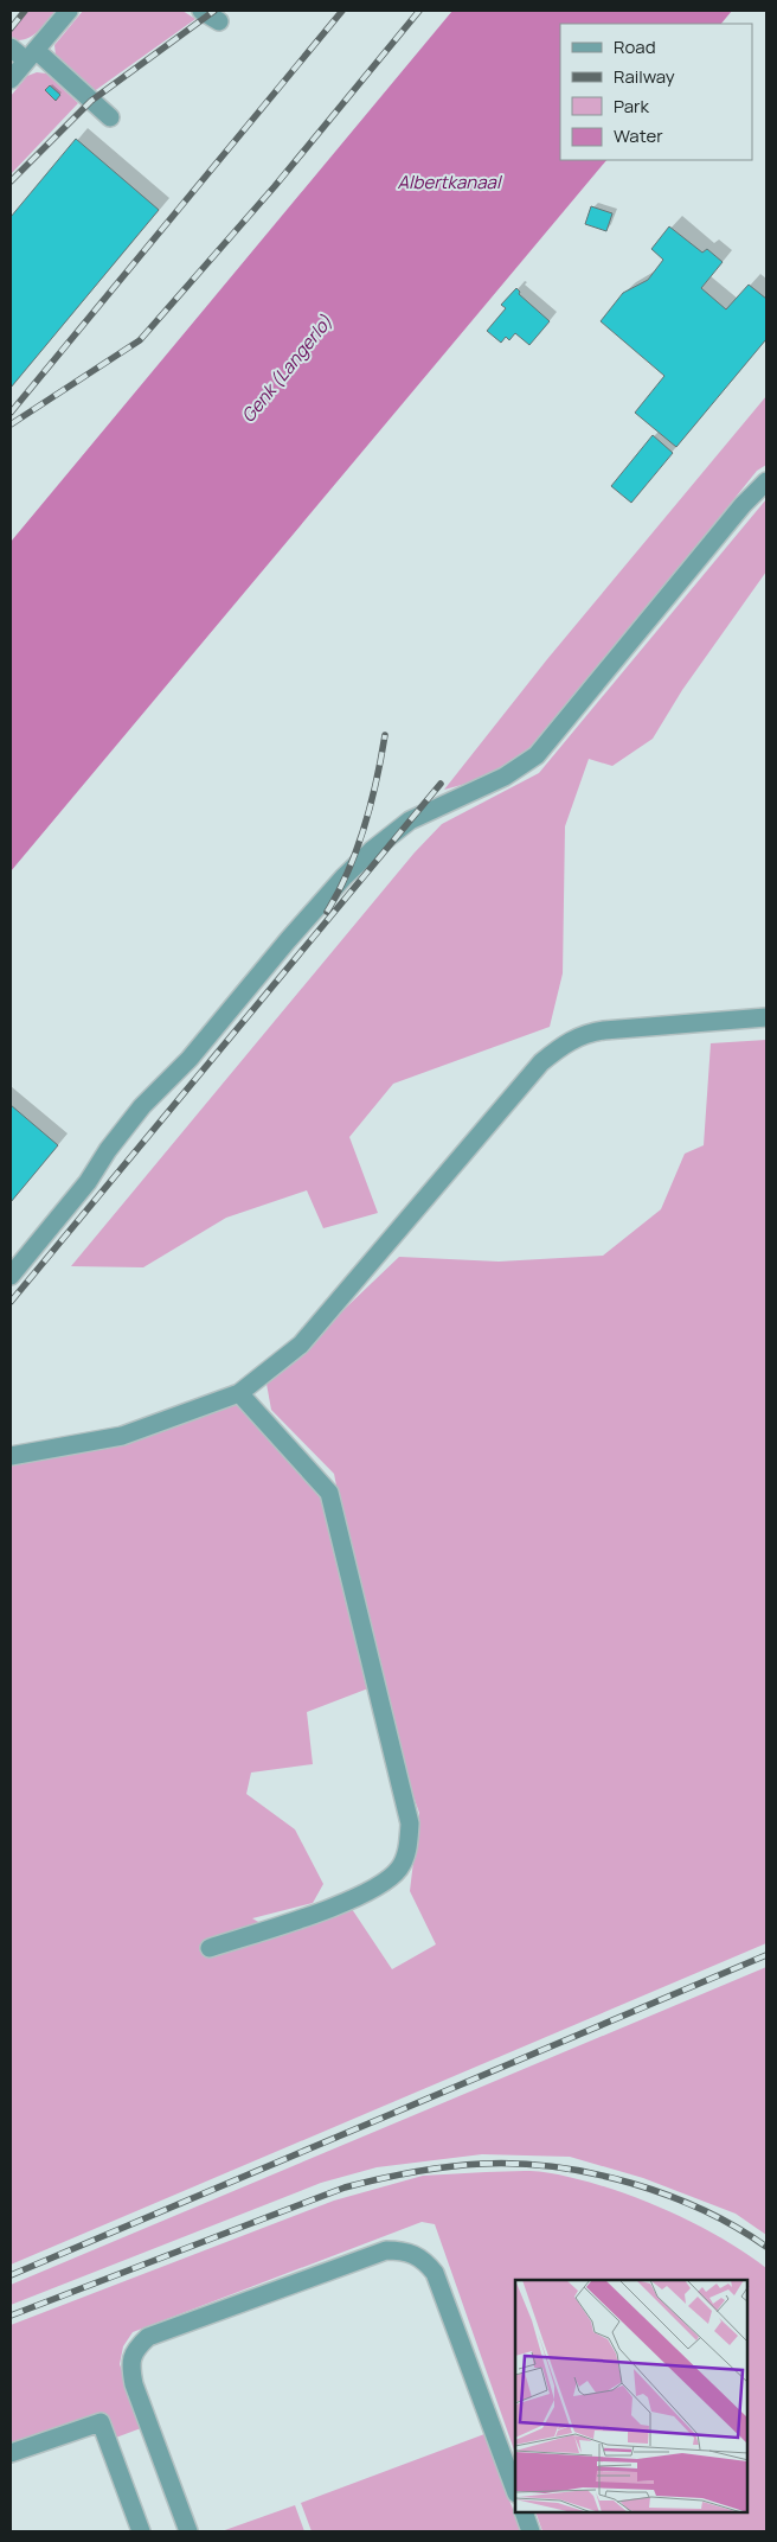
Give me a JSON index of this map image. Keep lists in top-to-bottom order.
{
  "water": ["Albertkanaal", "Genk (Langerlo)"],
  "legend": [
    "Road",
    "Railway",
    "Park",
    "Water"
  ]
}
